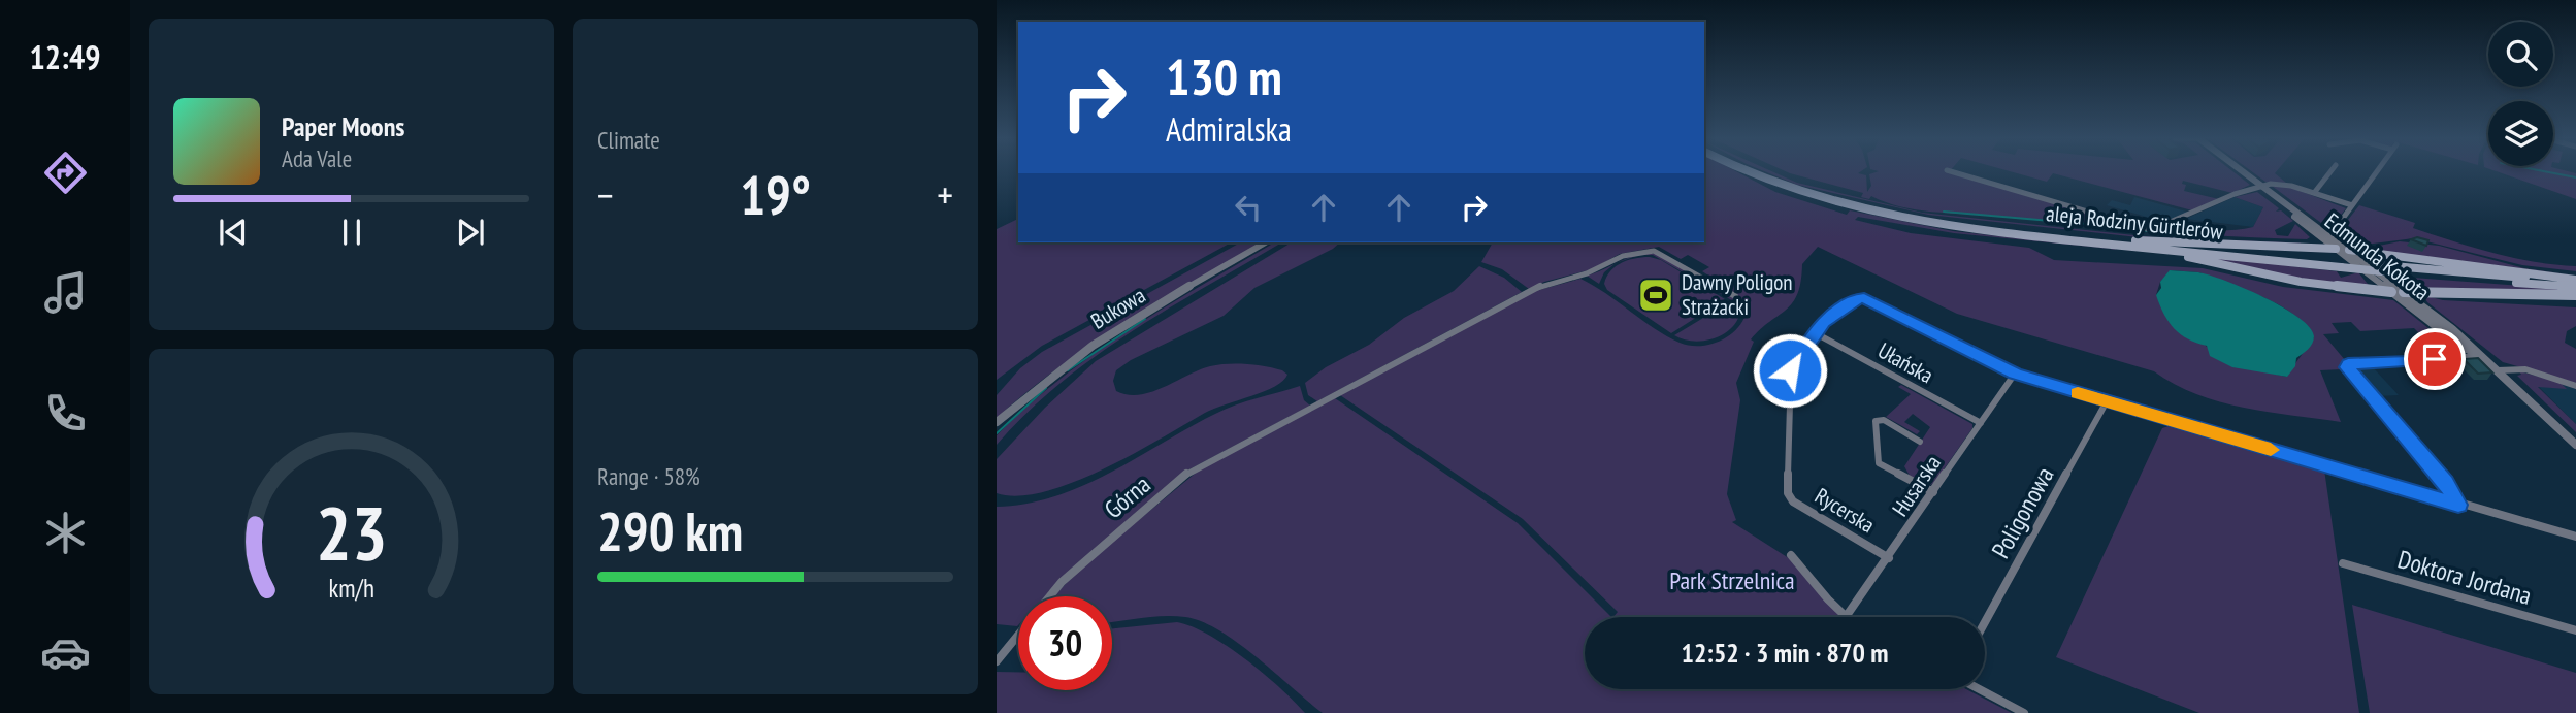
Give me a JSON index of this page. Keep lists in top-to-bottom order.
{
  "streets": {
    "main road": ["aleja Rodziny Gürtlerów"],
    "street": [
      "Edmunda Kokota",
      "Bukowa",
      "Ułańska",
      "Husarska",
      "Górna",
      "Rycerska",
      "Poligonowa",
      "Doktora Jordana"
    ]
  },
  "crossings": [
    ["Ułańska", "Husarska"],
    ["Ułańska", "Rycerska"],
    ["Husarska", "Rycerska"]
  ],
  "parks": ["Park Strzelnica"],
  "places": {
    "sports": ["Dawny Poligon Strażacki"]
  },
  "page": {
    "tabs": "12:49",
    "tile": [
      "Climate",
      ["Range · 58%", "290 km"]
    ],
    "turn": ["130 m", "Admiralska"],
    "song": ["Paper Moons", "Ada Vale"],
    "heat": ["−", "19°", "+"],
    "limit": "30",
    "trip": "12:52 · 3 min · 870 m",
    "gauge": ["23", "km/h"]
  }
}
